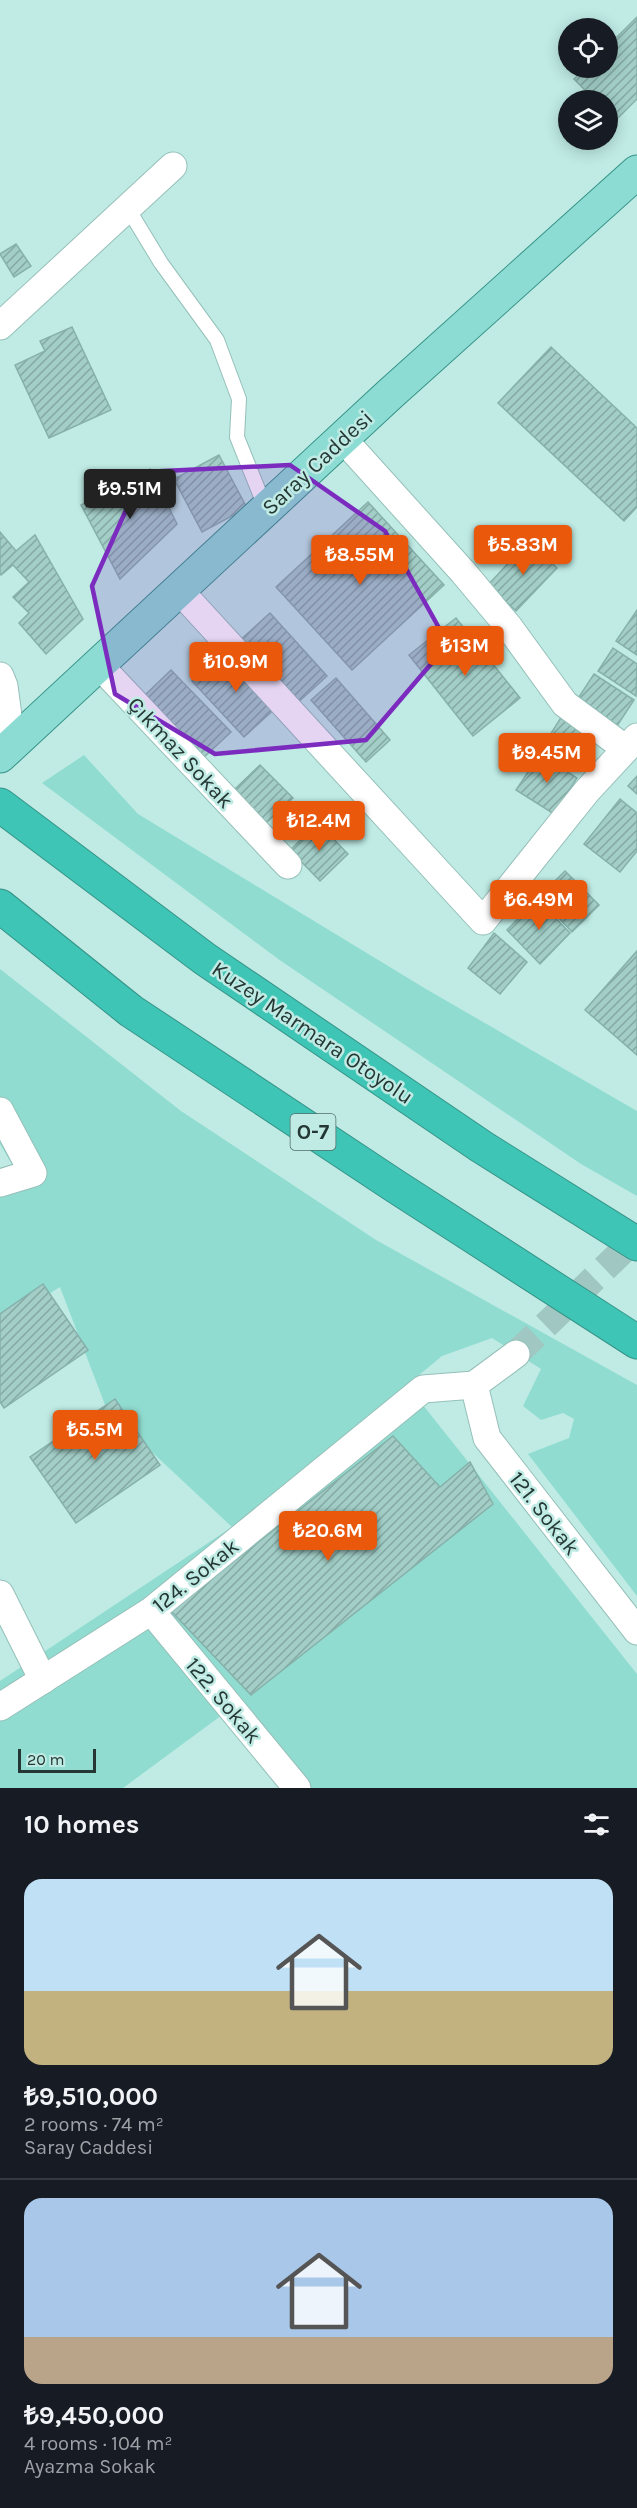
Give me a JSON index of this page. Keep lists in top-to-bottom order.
{
  "streets": {
    "highway": ["Kuzey Marmara Otoyolu", "O-7"],
    "main road": ["Saray Caddesi"],
    "street": [
      "Çıkmaz Sokak",
      "121. Sokak",
      "124. Sokak",
      "122. Sokak"
    ]
  },
  "crossings": [
    ["Saray Caddesi", "Çıkmaz Sokak"],
    ["121. Sokak", "124. Sokak"],
    ["124. Sokak", "122. Sokak"]
  ],
  "scale_bar": "20 m",
  "page": {
    "price": [
      "₺9.51M",
      "₺5.83M",
      "₺8.55M",
      "₺13M",
      "₺10.9M",
      "₺9.45M",
      "₺12.4M",
      "₺6.49M",
      "₺5.5M",
      "₺20.6M"
    ],
    "scale": "20 m",
    "heading": "10 homes",
    "list": [
      {
        "name": "₺9,510,000",
        "note": "2 rooms · 74 m² · Saray Caddesi"
      },
      {
        "name": "₺9,450,000",
        "note": "4 rooms · 104 m² · Ayazma Sokak"
      }
    ]
  }
}
